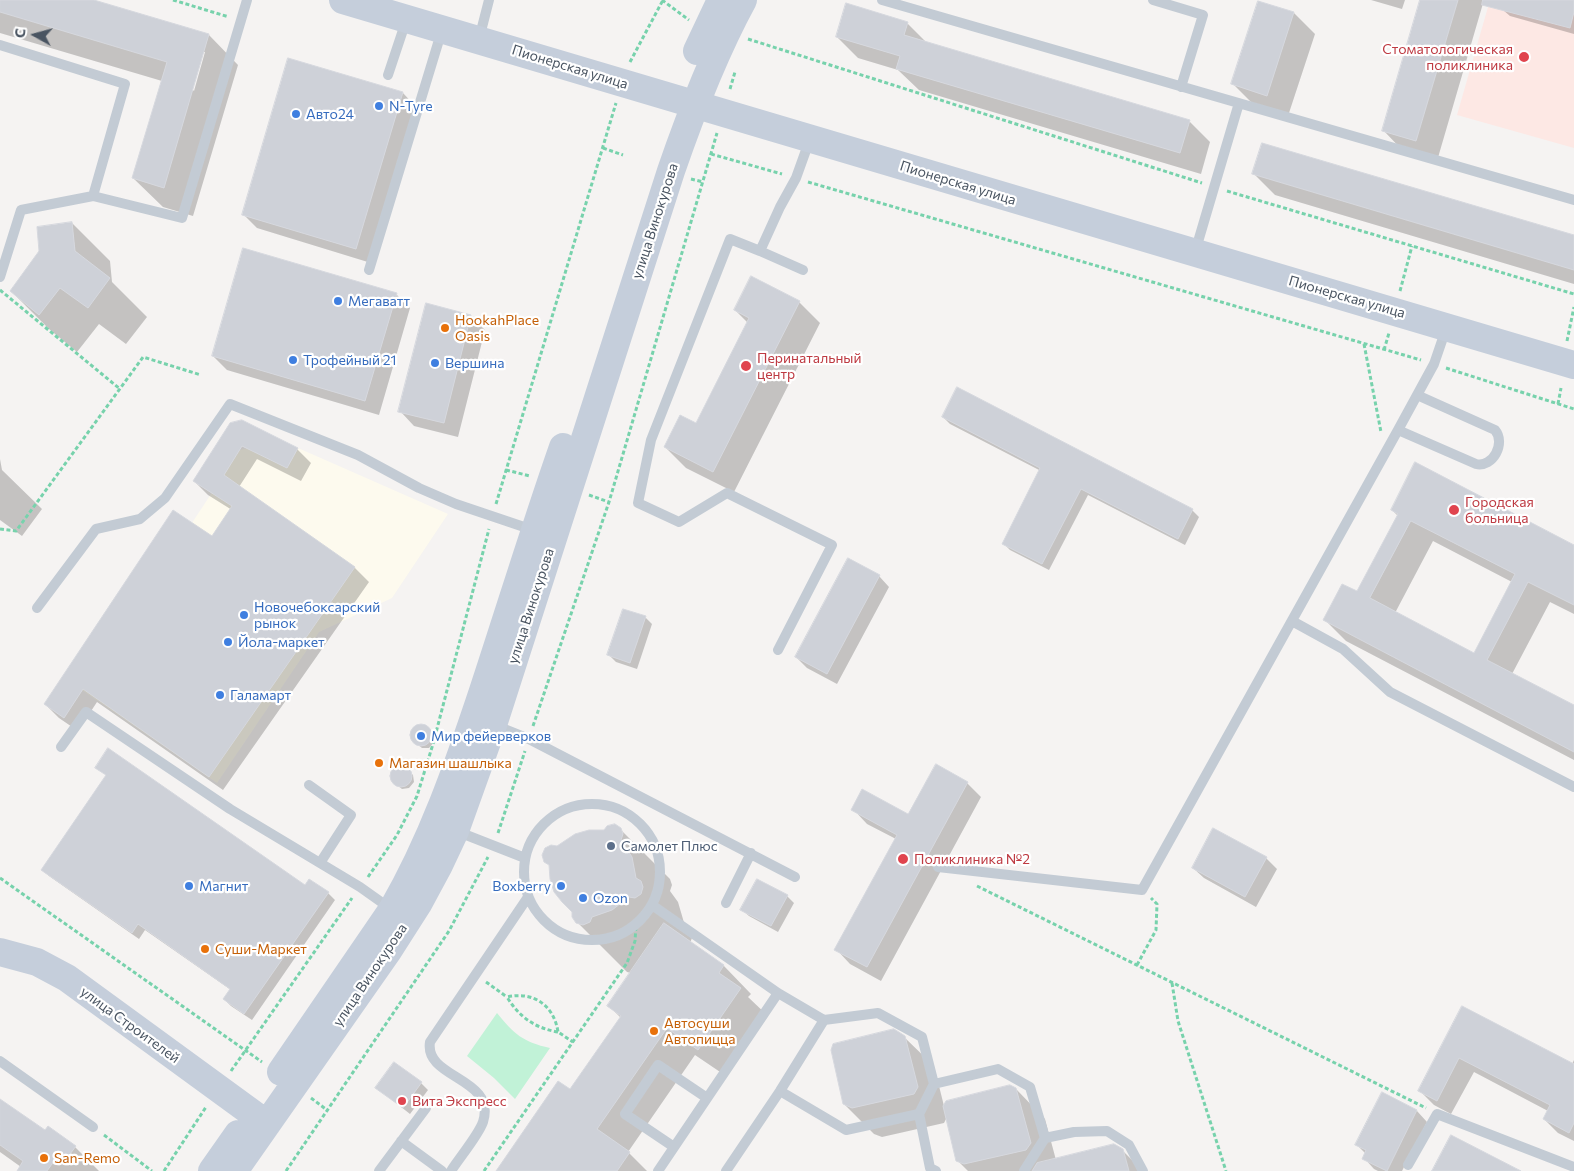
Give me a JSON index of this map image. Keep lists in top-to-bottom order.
{
  "streets": {
    "main road": ["Пионерская улица", "улица Винокурова", "улица Строителей"]
  },
  "crossings": [
    ["Пионерская улица", "улица Винокурова"],
    ["улица Винокурова", "улица Строителей"]
  ],
  "places": [
    "Cтоматологическая поликлиника",
    "N-Tyre",
    "Авто24",
    "Мегаватт",
    "HookahPlace Oasis",
    "Трофейный 21",
    "Вершина",
    "Перинатальный центр",
    "Городская больница",
    "Новочебоксарский рынок",
    "Йола-маркет",
    "Галамарт",
    "Мир фейерверков",
    "Магазин шашлыка",
    "Самолет Плюс",
    "Поликлиника №2",
    "Магнит",
    "Boxberry",
    "Ozon",
    "Суши-Маркет",
    "Автосуши Автопицца",
    "Вита Экспресс",
    "San-Remo"
  ],
  "north": "left"
}
